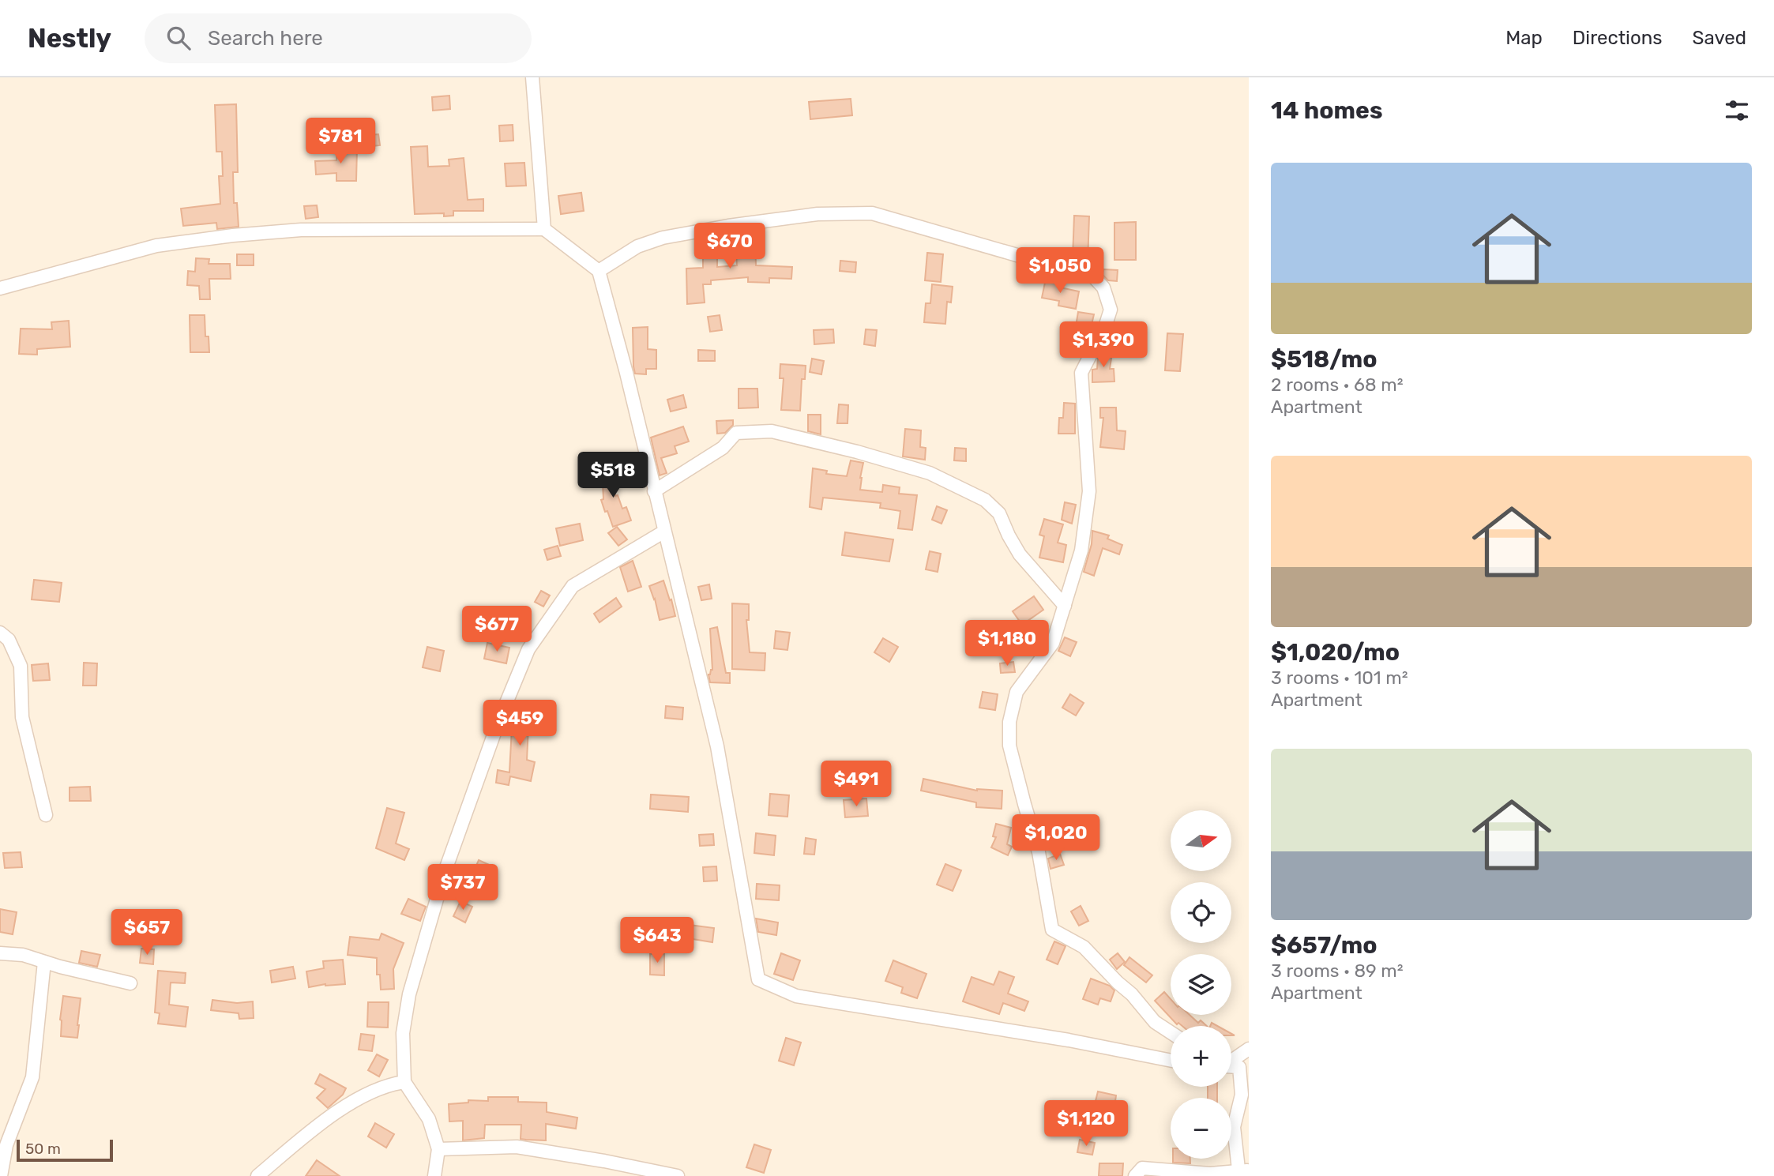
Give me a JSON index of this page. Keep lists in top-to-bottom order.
{
  "scale_bar": "50 m",
  "north": "right",
  "page": {
    "header": "Nestly",
    "search": "Search here",
    "nav": ["Map", "Directions", "Saved"],
    "heading": "14 homes",
    "price": [
      "$781",
      "$670",
      "$1,050",
      "$1,390",
      "$518",
      "$677",
      "$1,180",
      "$459",
      "$491",
      "$1,020",
      "$737",
      "$657",
      "$643",
      "$1,120"
    ],
    "list": [
      {
        "name": "$518/mo",
        "note": "2 rooms · 68 m² · Apartment"
      },
      {
        "name": "$1,020/mo",
        "note": "3 rooms · 101 m² · Apartment"
      },
      {
        "name": "$657/mo",
        "note": "3 rooms · 89 m² · Apartment"
      }
    ],
    "map_buttons": ["+", "−"],
    "scale": "50 m"
  }
}
